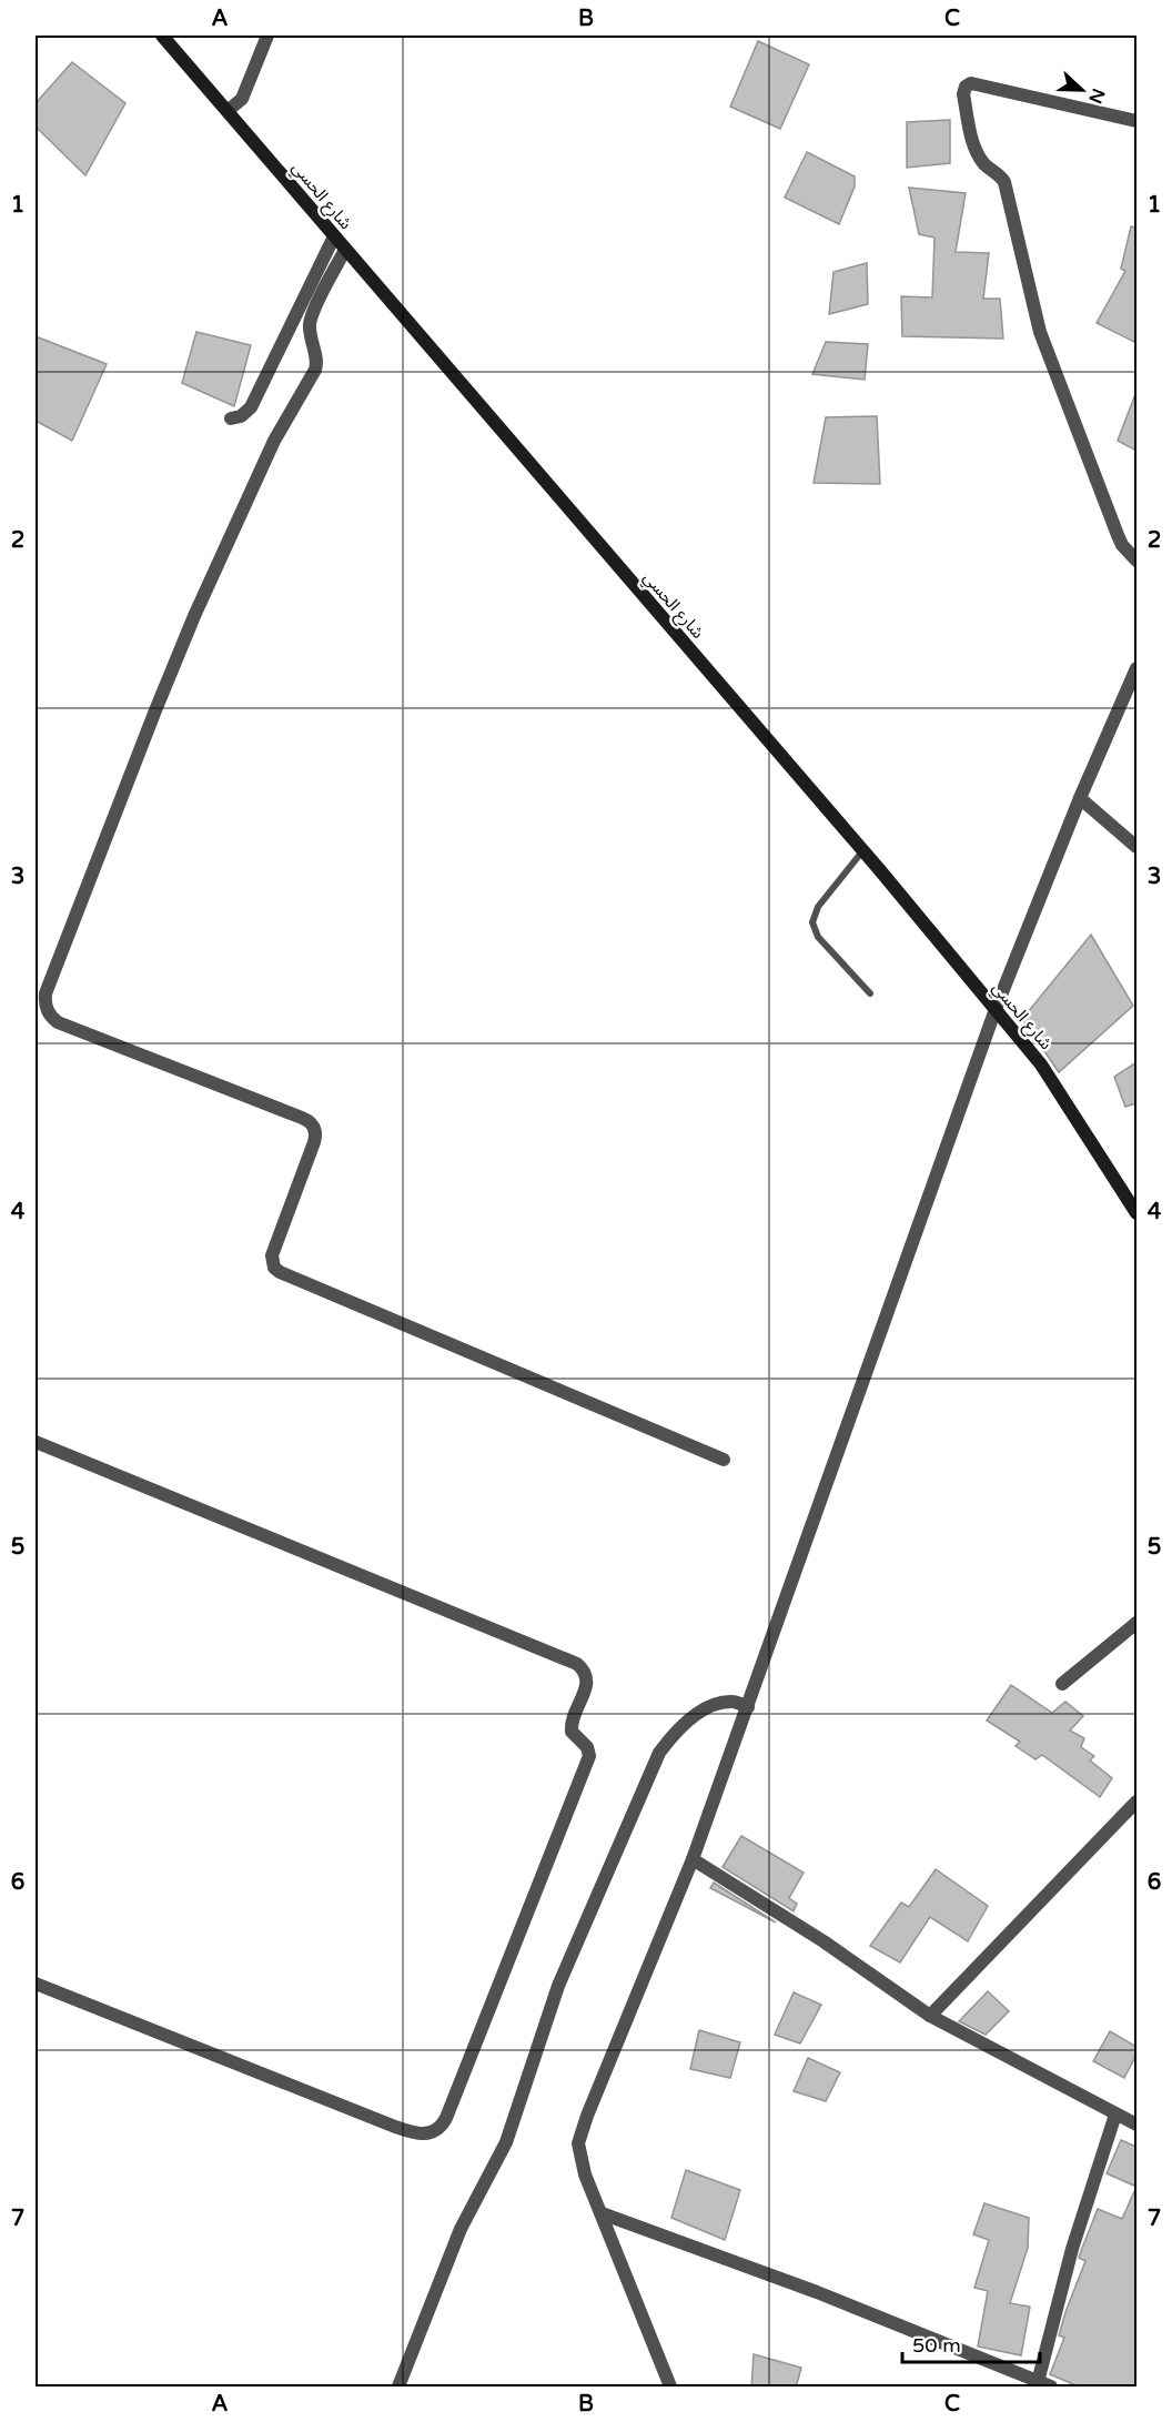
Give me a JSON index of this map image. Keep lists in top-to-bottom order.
{
  "streets": {
    "street": ["شارع الحسي"]
  },
  "scale_bar": "50 m",
  "north": "right",
  "grid": {
    "columns": ["A", "B", "C"],
    "rows": [
      "1",
      "2",
      "3",
      "4",
      "5",
      "6",
      "7"
    ]
  }
}
